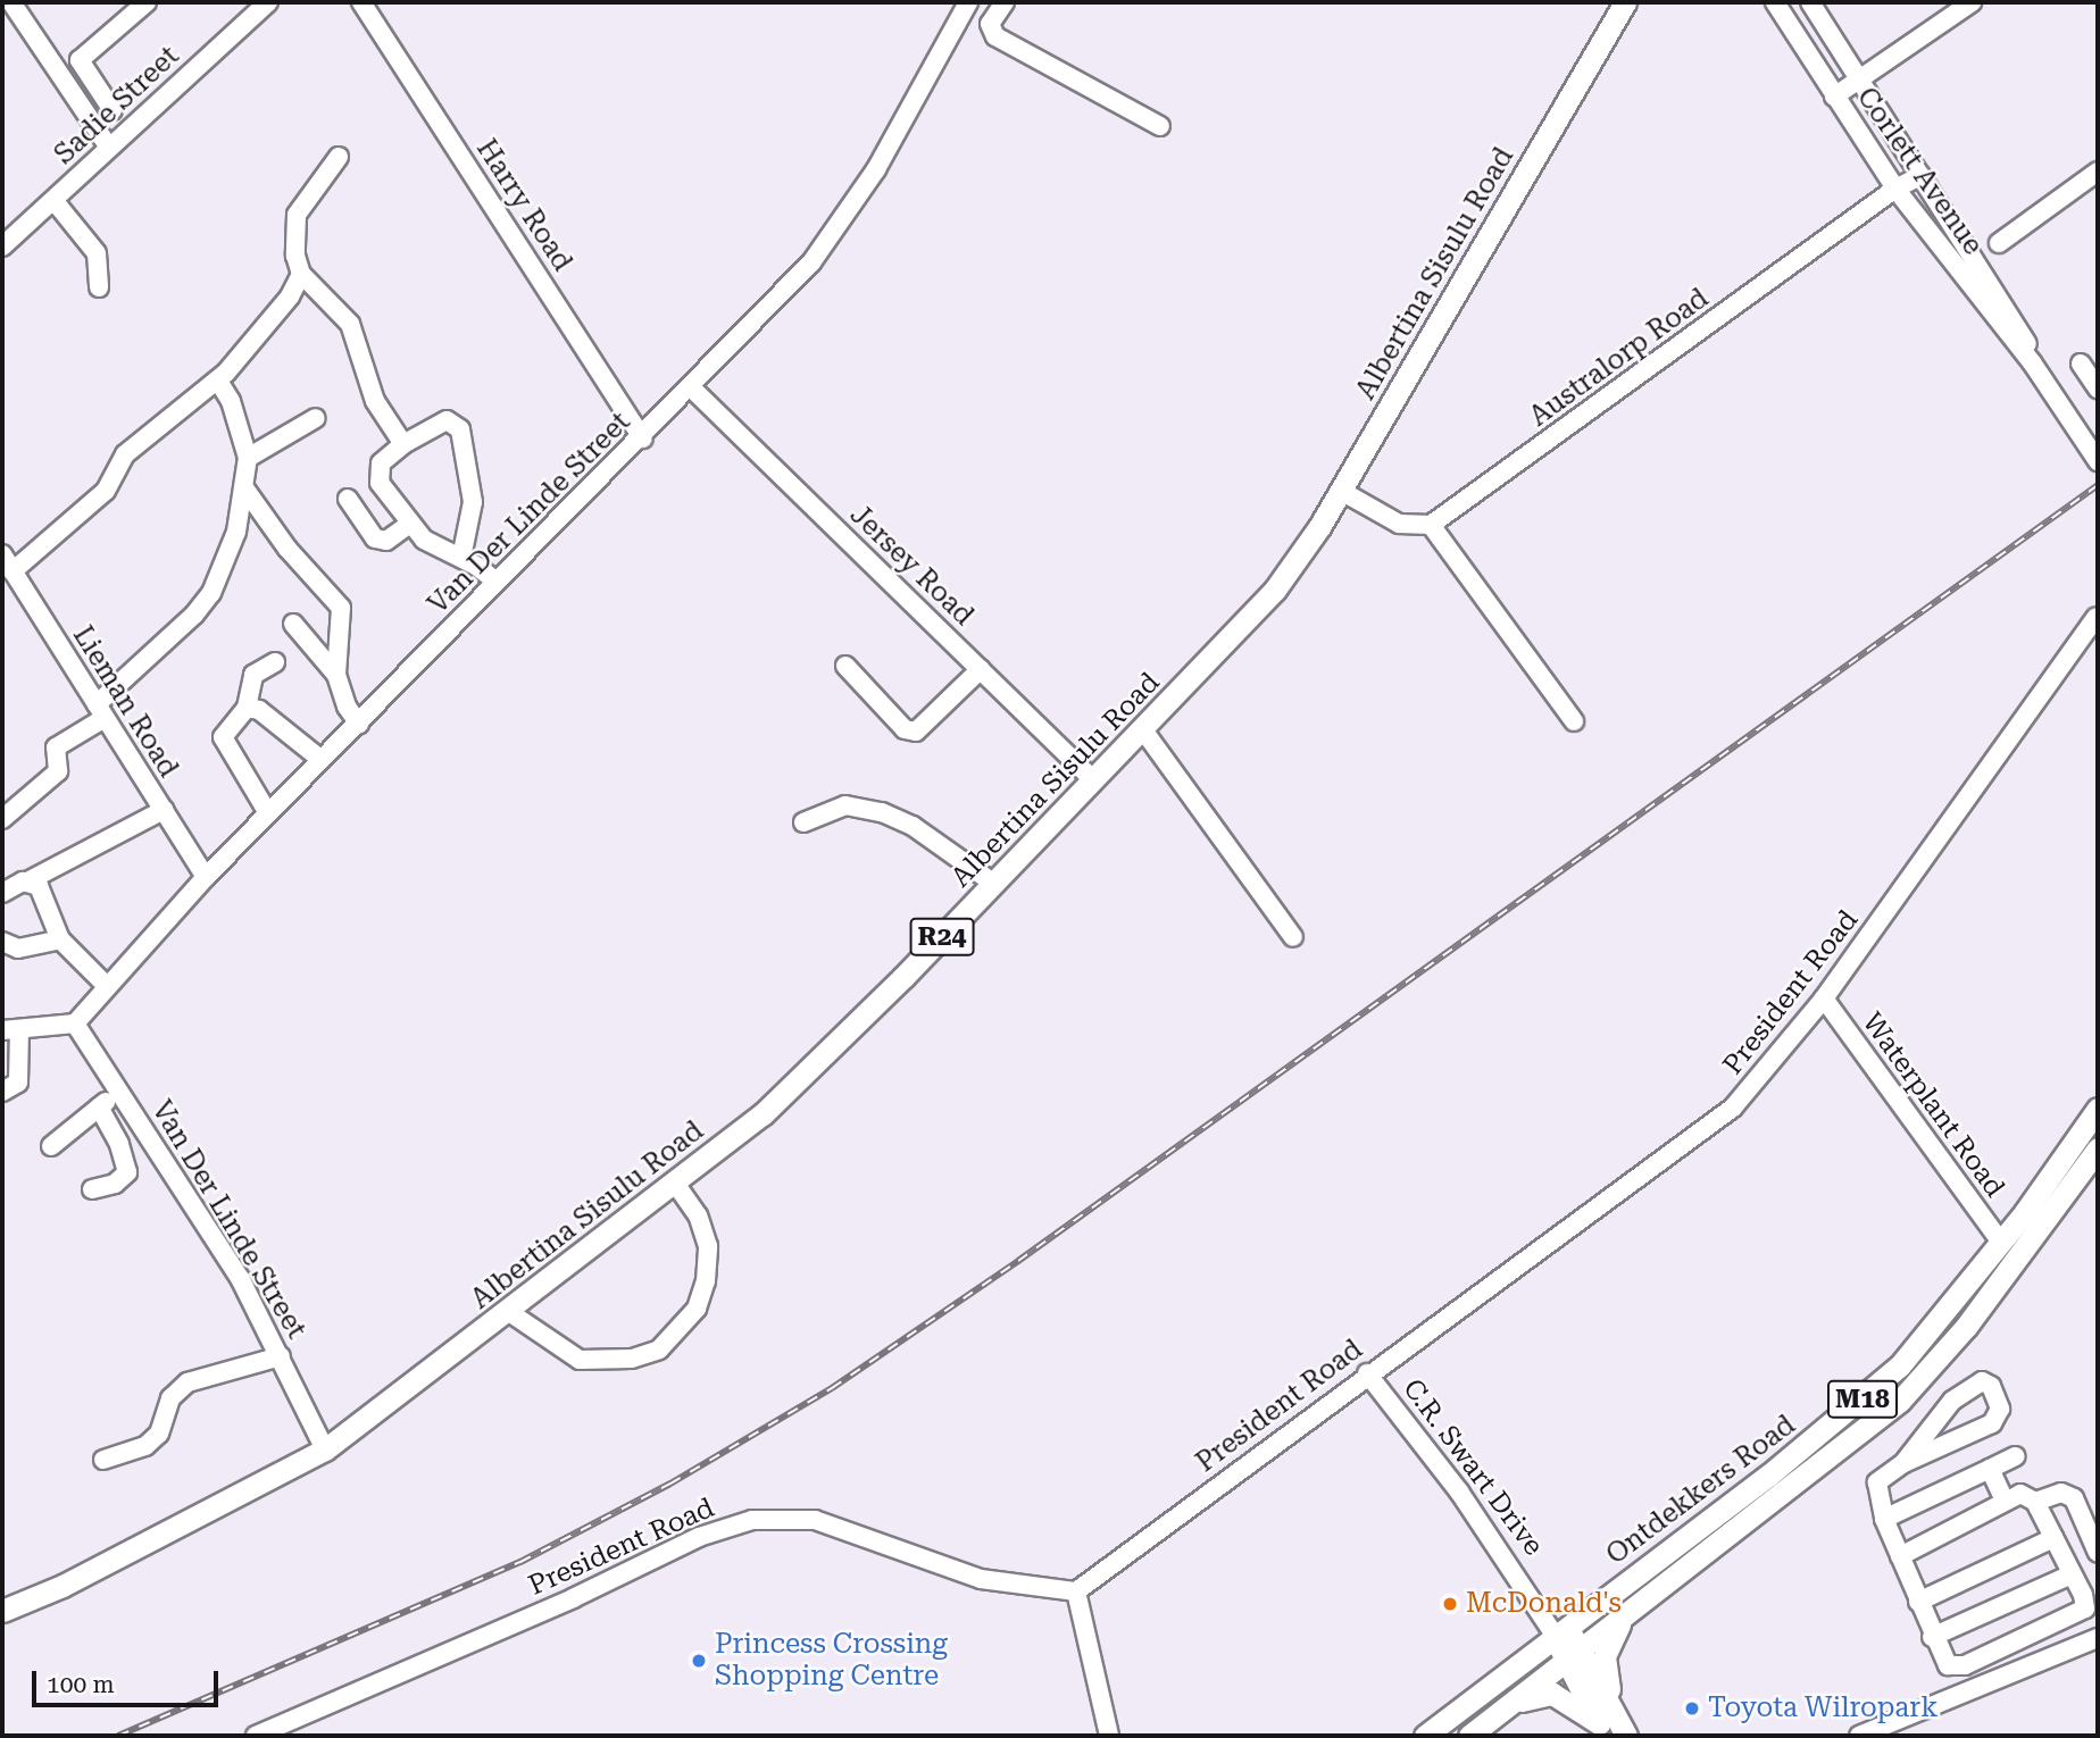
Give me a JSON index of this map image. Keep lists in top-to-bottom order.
{
  "streets": {
    "main road": [
      "Albertina Sisulu Road",
      "R24",
      "M18",
      "C.R. Swart Drive",
      "Ontdekkers Road"
    ],
    "street": [
      "Sadie Street",
      "Corlett Avenue",
      "Harry Road",
      "Australorp Road",
      "Van Der Linde Street",
      "Jersey Road",
      "Lieman Road",
      "President Road",
      "Waterplant Road"
    ]
  },
  "crossings": [
    ["Corlett Avenue", "Australorp Road"],
    ["Harry Road", "Van Der Linde Street"],
    ["Albertina Sisulu Road", "Van Der Linde Street"],
    ["Albertina Sisulu Road", "Jersey Road"],
    ["Van Der Linde Street", "Jersey Road"],
    ["Van Der Linde Street", "Lieman Road"],
    ["President Road", "Waterplant Road"],
    ["President Road", "C.R. Swart Drive"],
    ["Waterplant Road", "Ontdekkers Road"],
    ["C.R. Swart Drive", "Ontdekkers Road"]
  ],
  "places": ["McDonald's", "Princess Crossing Shopping Centre", "Toyota Wilropark"],
  "scale_bar": "100 m"
}
